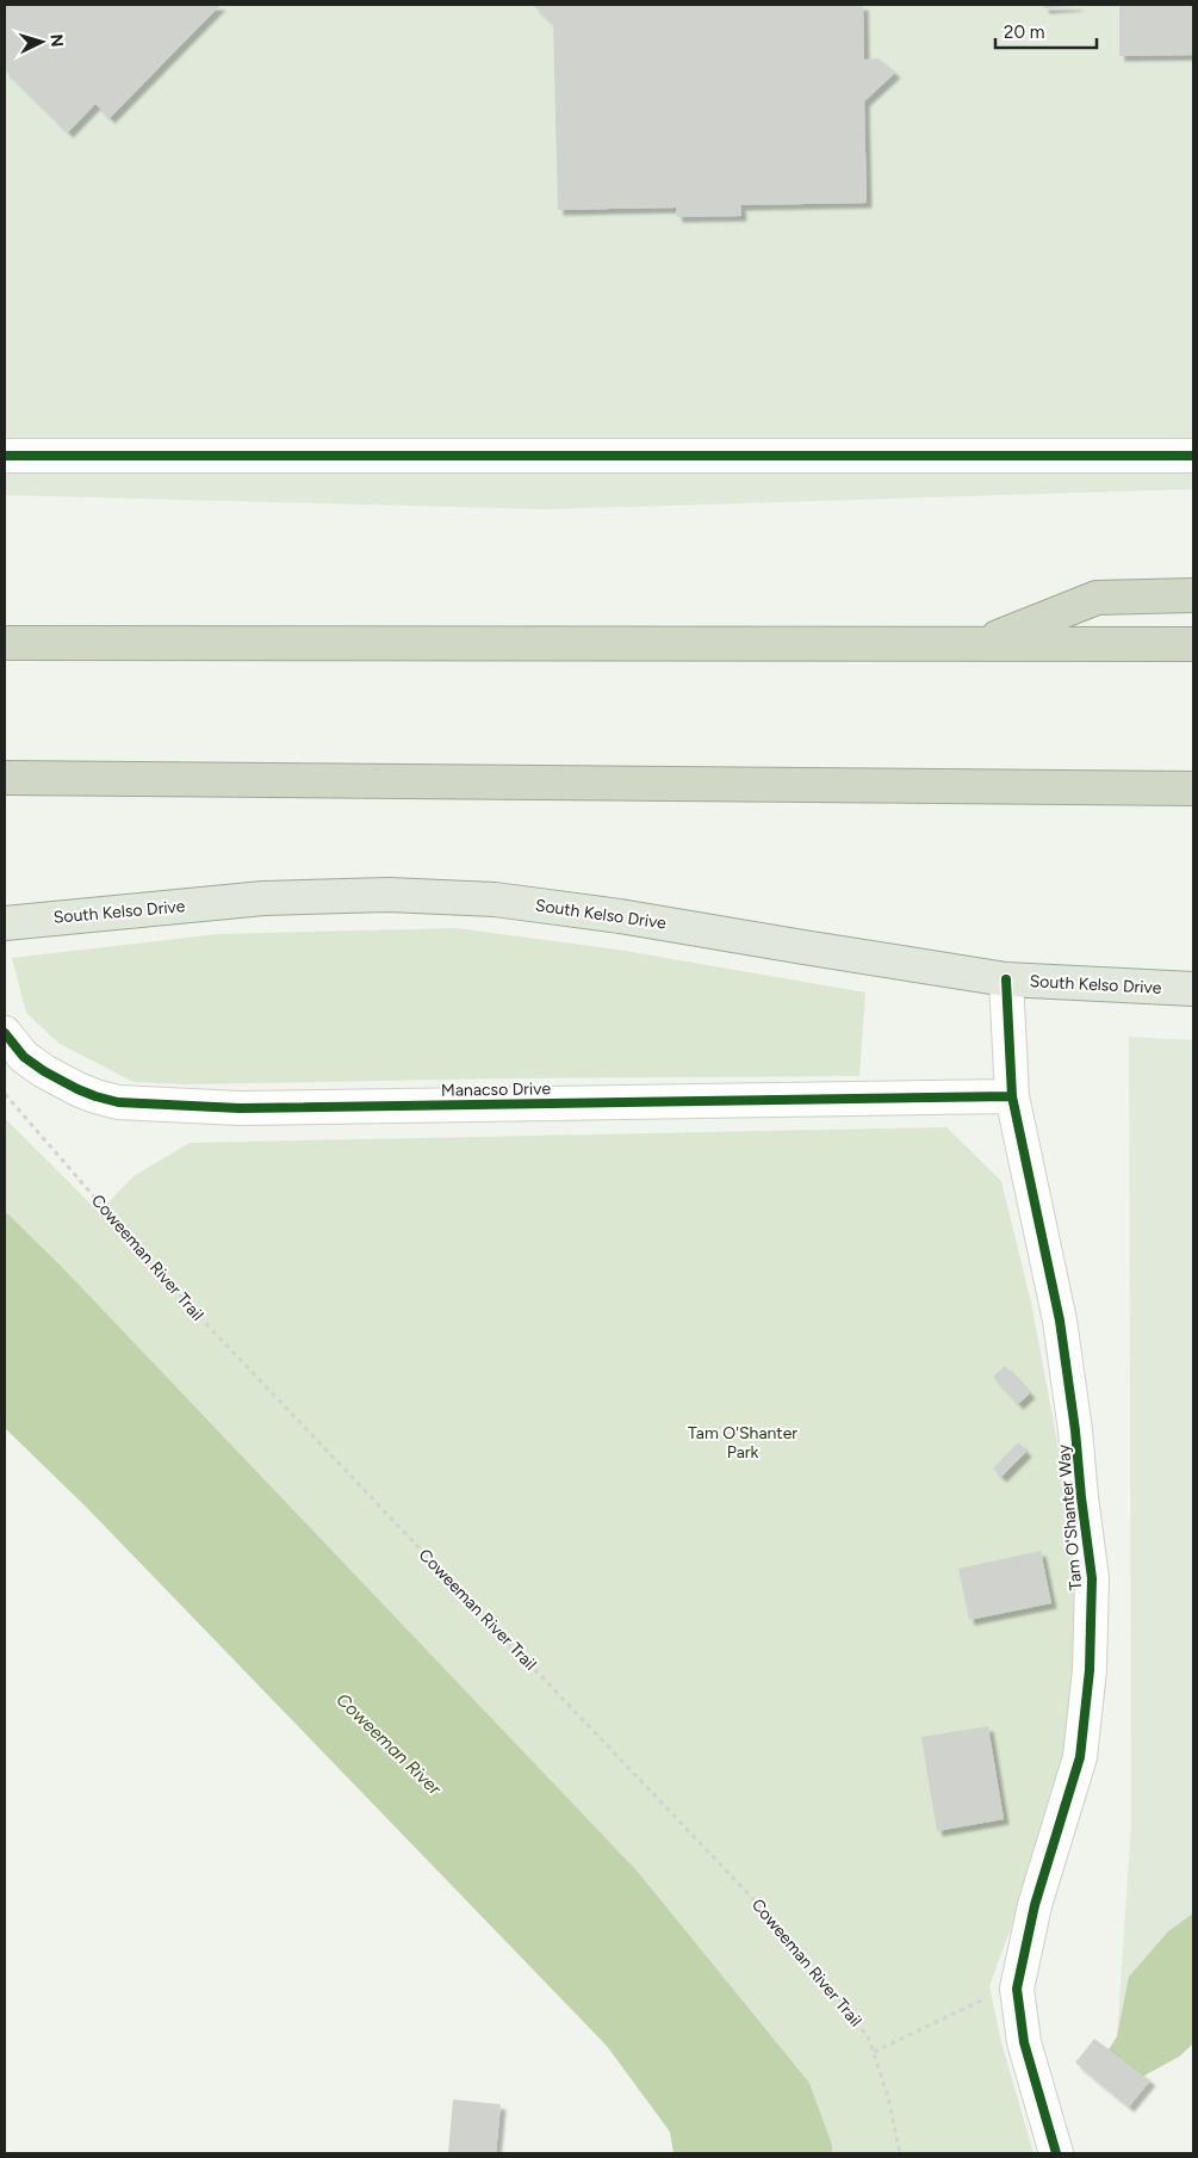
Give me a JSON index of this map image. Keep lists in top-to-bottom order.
{
  "streets": {
    "main road": ["South Kelso Drive"],
    "street": ["Manacso Drive", "Tam O'Shanter Way"],
    "path": ["Coweeman River Trail"]
  },
  "crossings": [
    ["South Kelso Drive", "Tam O'Shanter Way"],
    ["Manacso Drive", "Tam O'Shanter Way"]
  ],
  "water": ["Coweeman River"],
  "parks": ["Tam O'Shanter Park"],
  "scale_bar": "20 m",
  "north": "right"
}
